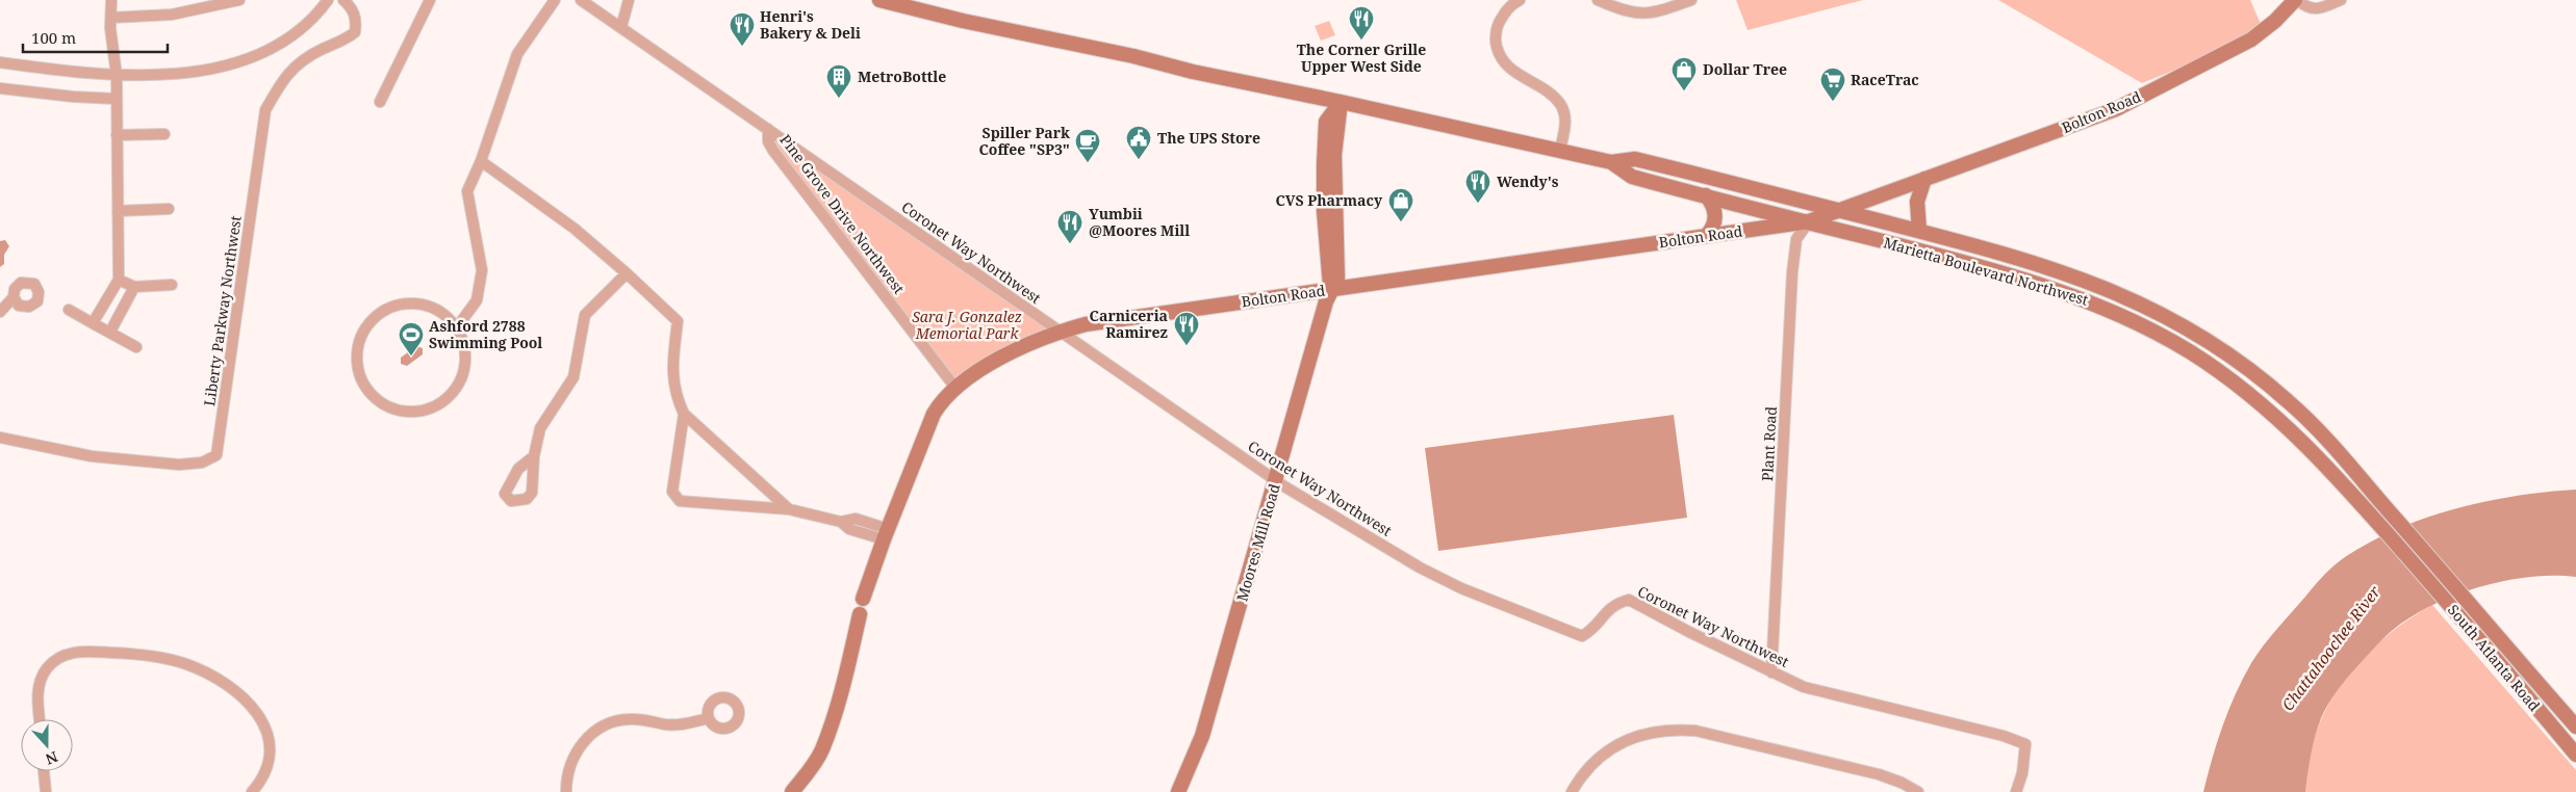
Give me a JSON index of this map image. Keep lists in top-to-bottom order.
{
  "streets": {
    "main road": [
      "Bolton Road",
      "Marietta Boulevard Northwest",
      "Moores Mill Road",
      "South Atlanta Road"
    ],
    "street": [
      "Pine Grove Drive Northwest",
      "Coronet Way Northwest",
      "Liberty Parkway Northwest",
      "Plant Road"
    ]
  },
  "crossings": [
    ["Bolton Road", "Pine Grove Drive Northwest"],
    ["Bolton Road", "Coronet Way Northwest"],
    ["Bolton Road", "Marietta Boulevard Northwest"],
    ["Bolton Road", "Plant Road"],
    ["Bolton Road", "Moores Mill Road"],
    ["Pine Grove Drive Northwest", "Coronet Way Northwest"],
    ["Coronet Way Northwest", "Plant Road"],
    ["Coronet Way Northwest", "Moores Mill Road"],
    ["Marietta Boulevard Northwest", "Plant Road"],
    ["Marietta Boulevard Northwest", "South Atlanta Road"]
  ],
  "water": ["Chattahoochee River"],
  "parks": ["Sara J. Gonzalez Memorial Park"],
  "places": {
    "restaurant": [
      "The Corner Grille Upper West Side",
      "Henri's Bakery & Deli",
      "Wendy's",
      "Yumbii @Moores Mill",
      "Carniceria Ramirez"
    ],
    "shop": ["Dollar Tree", "CVS Pharmacy"],
    "building": ["MetroBottle"],
    "supermarket": ["RaceTrac"],
    "public building": ["The UPS Store"],
    "cafe": ["Spiller Park Coffee \"SP3\""],
    "sports": ["Ashford 2788 Swimming Pool"]
  },
  "scale_bar": "100 m",
  "north": "bottom"
}
